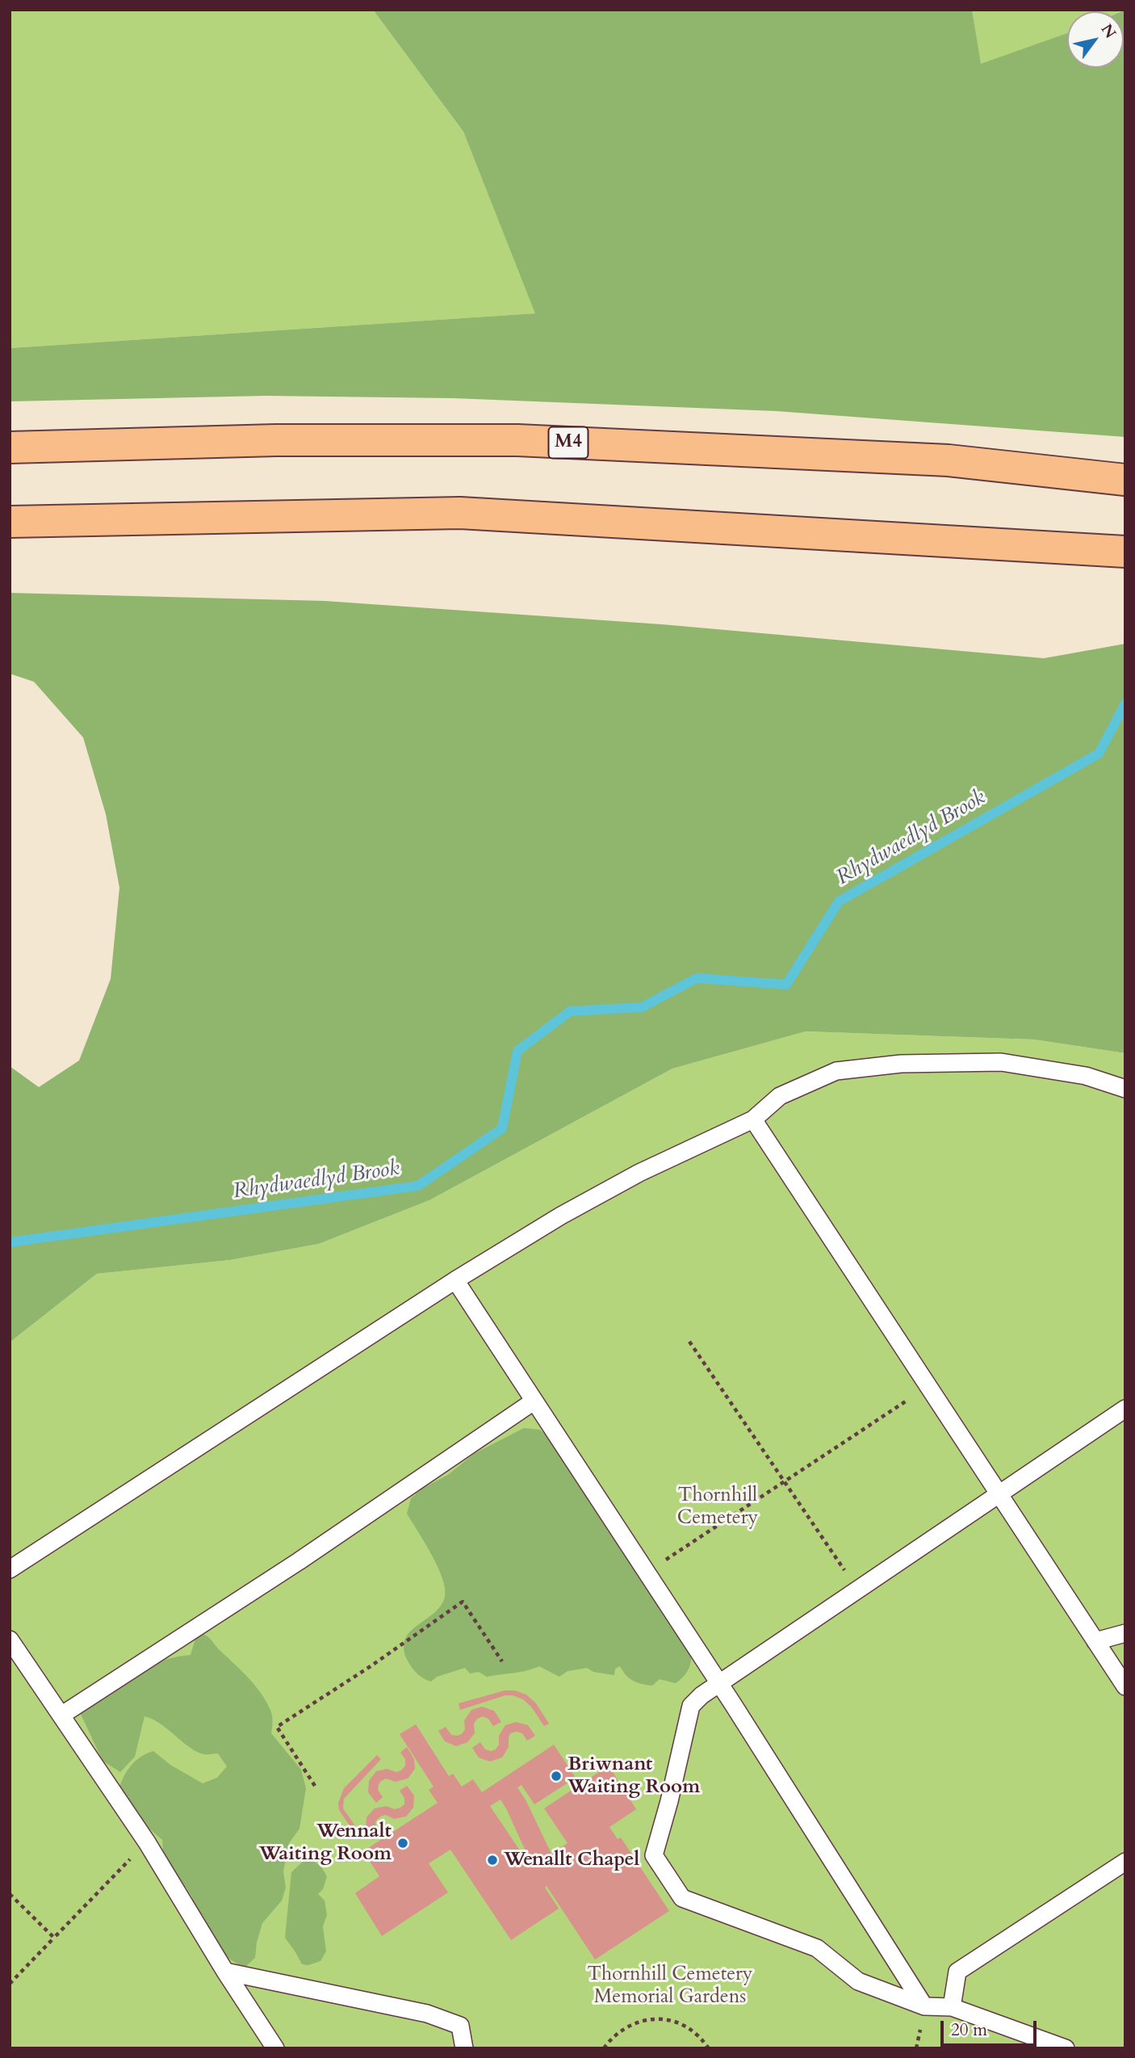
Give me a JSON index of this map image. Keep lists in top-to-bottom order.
{
  "streets": {
    "highway": ["M4"]
  },
  "water": ["Rhydwaedlyd Brook"],
  "parks": ["Thornhill Cemetery", "Thornhill Cemetery Memorial Gardens"],
  "places": ["Briwnant Waiting Room", "Wennalt Waiting Room", "Wenallt Chapel"],
  "scale_bar": "20 m",
  "north": "top right"
}
